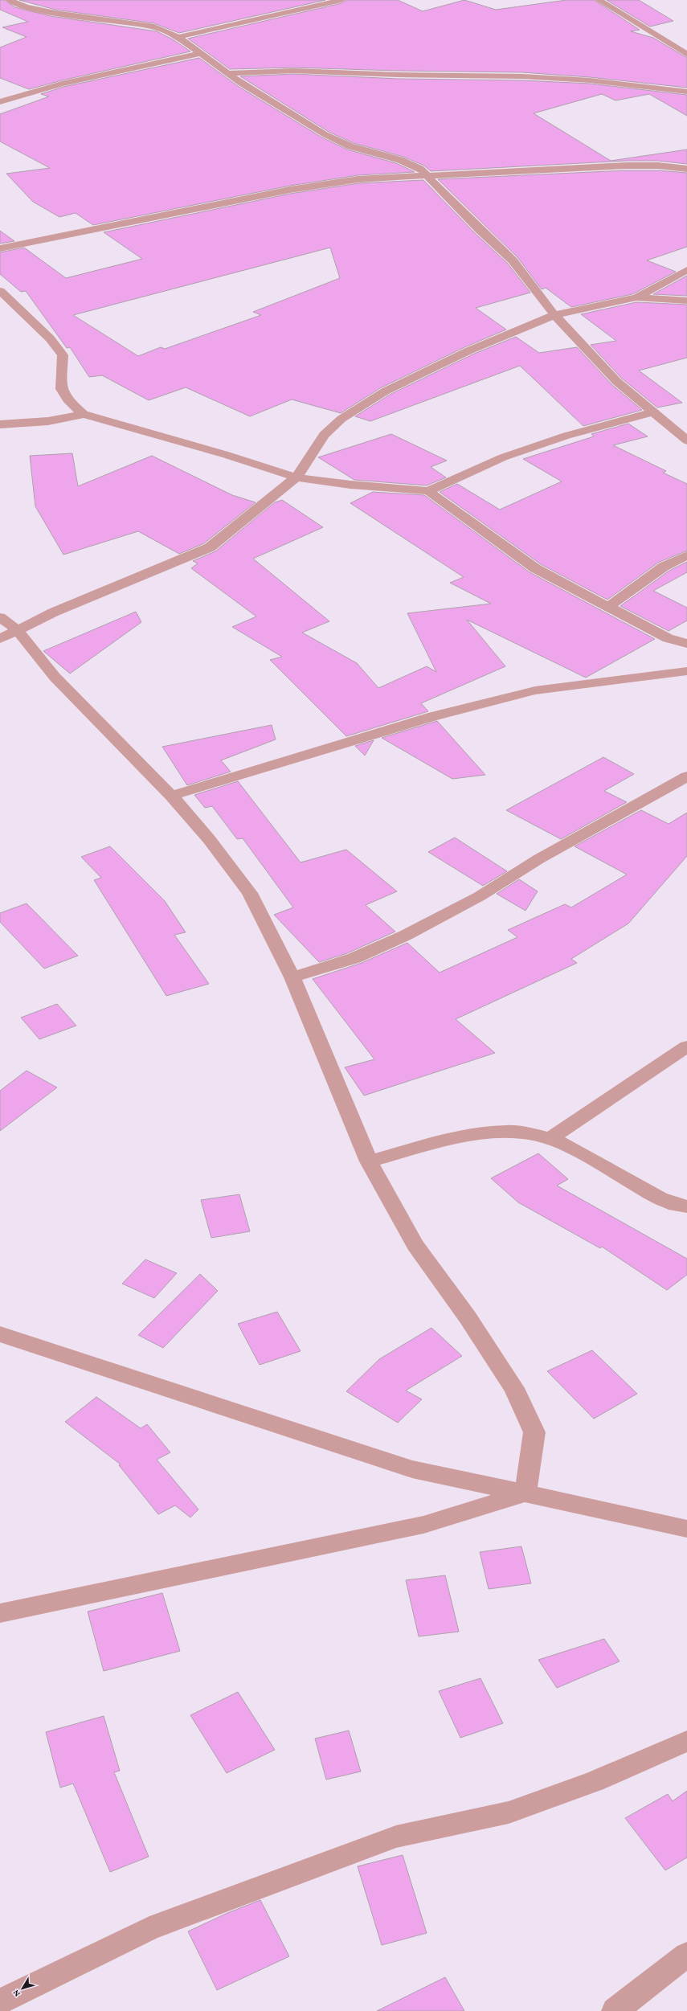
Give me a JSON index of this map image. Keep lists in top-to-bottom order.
{
  "north": "bottom left"
}
